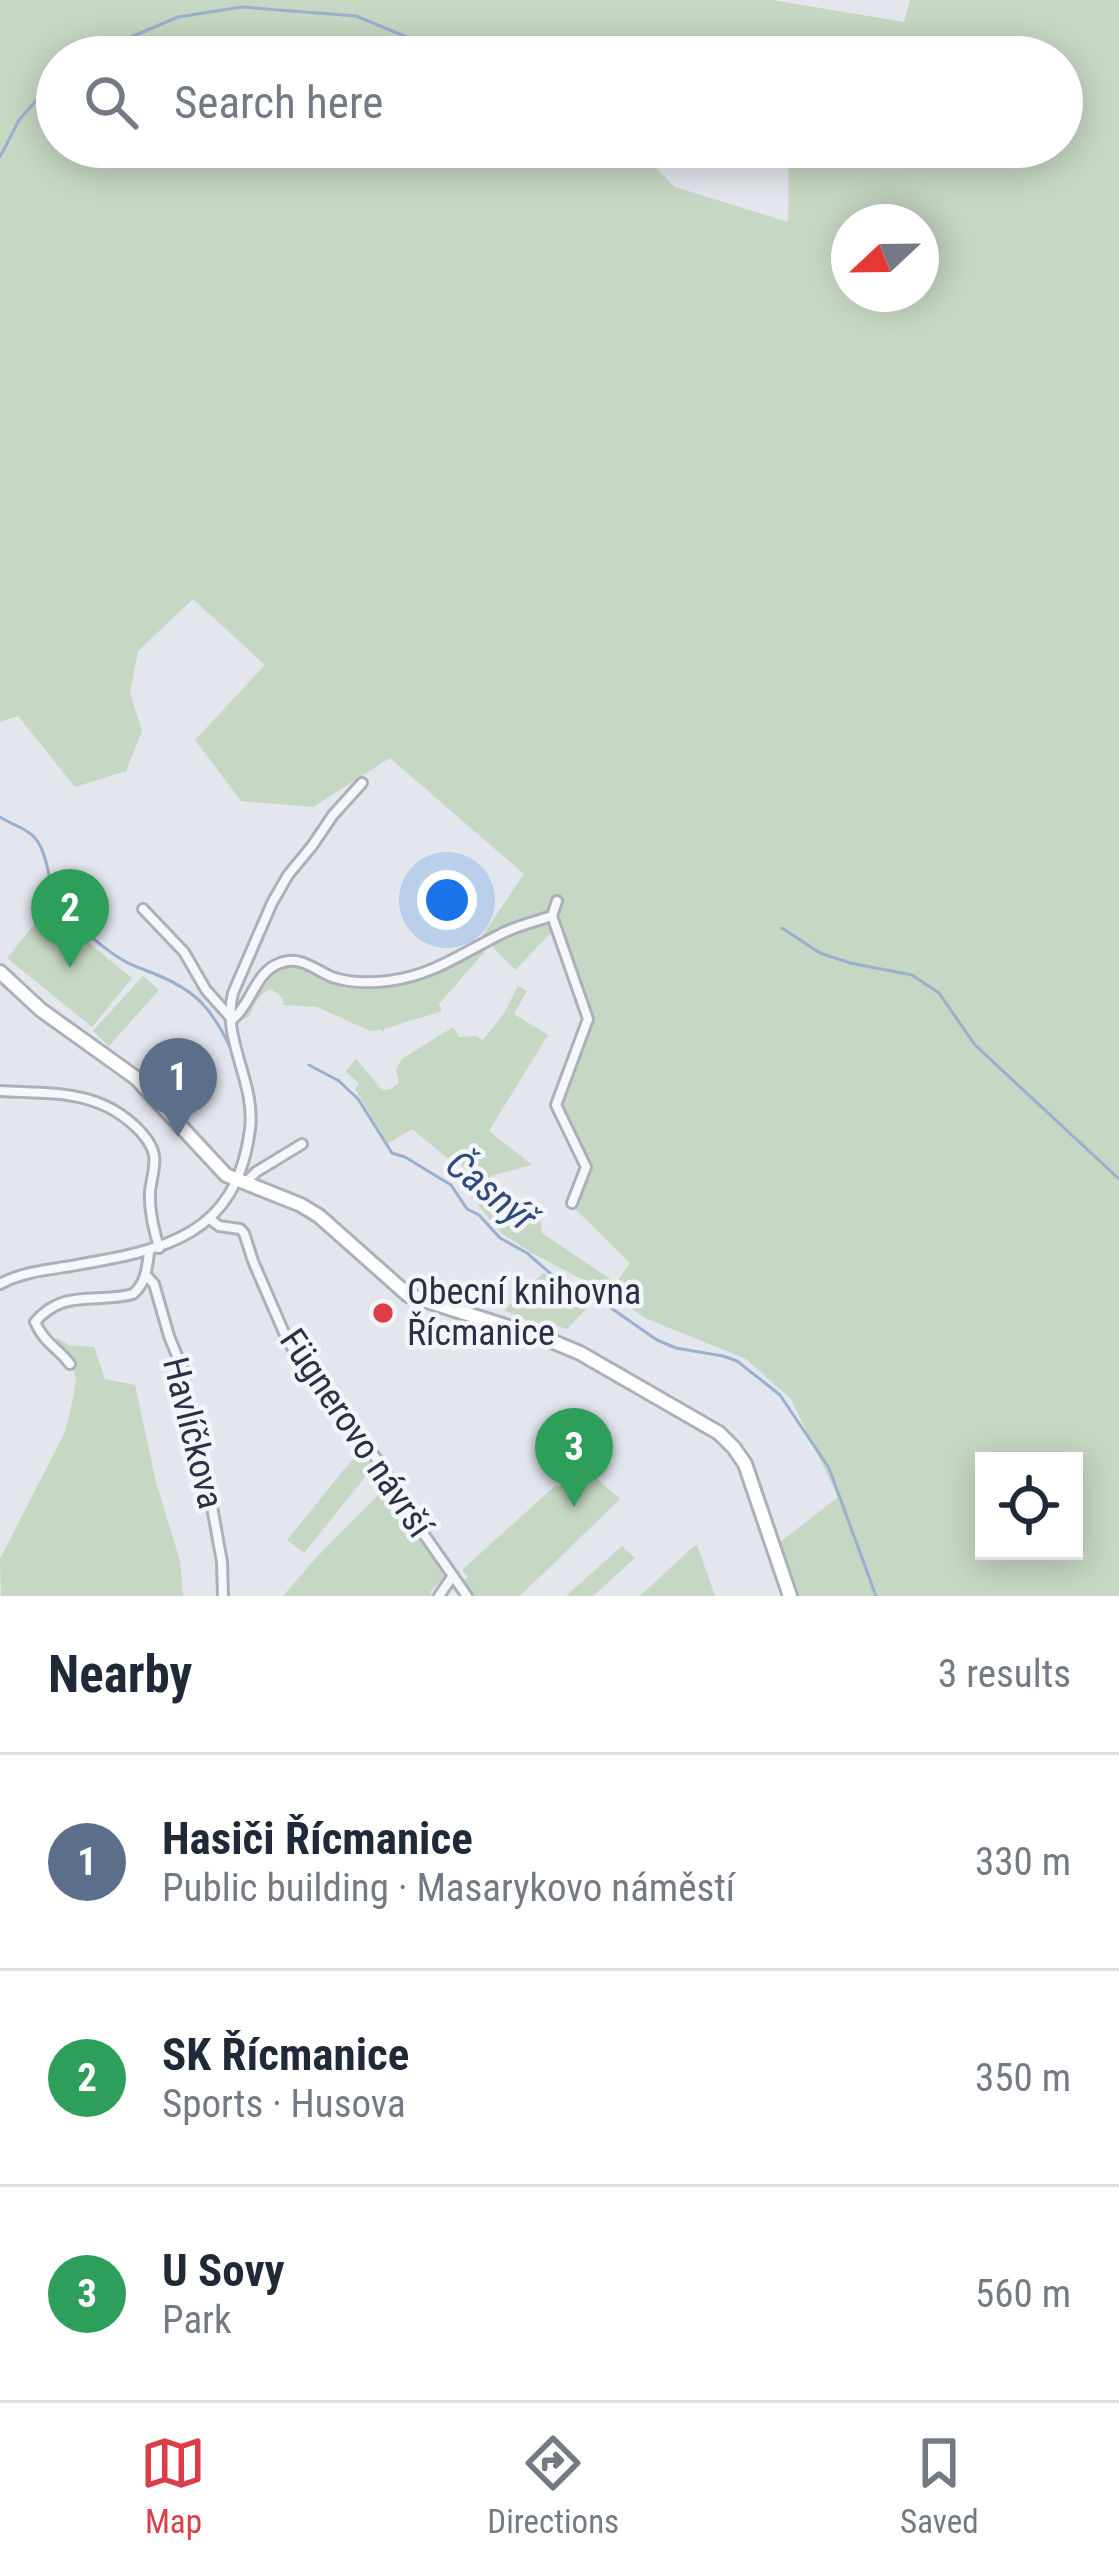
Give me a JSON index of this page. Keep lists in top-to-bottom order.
{
  "streets": {
    "street": ["Havlíčkova", "Fügnerovo návrší"]
  },
  "water": ["Časnýř"],
  "places": ["Obecní knihovna Řícmanice"],
  "north": "left",
  "page": {
    "search": "Search here",
    "pins": ["2", "1", "3"],
    "heading": ["Nearby", "3 results"],
    "list": [
      {
        "mark": "1",
        "name": "Hasiči Řícmanice",
        "note": "Public building · Masarykovo náměstí",
        "value": "330 m"
      },
      {
        "mark": "2",
        "name": "SK Řícmanice",
        "note": "Sports · Husova",
        "value": "350 m"
      },
      {
        "mark": "3",
        "name": "U Sovy",
        "note": "Park",
        "value": "560 m"
      }
    ],
    "nav": ["Map", "Directions", "Saved"]
  }
}
